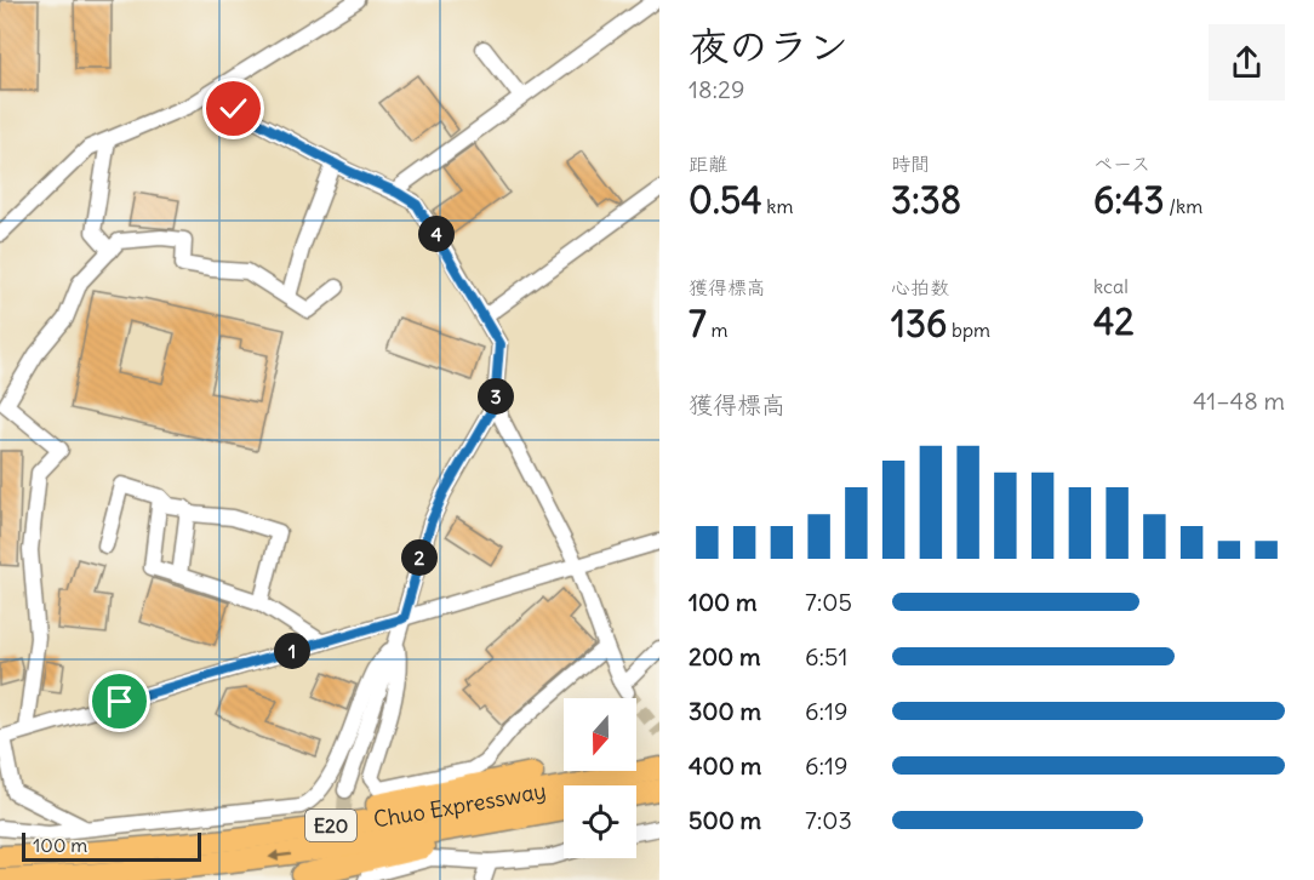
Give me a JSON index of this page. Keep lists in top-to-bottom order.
{
  "streets": {
    "highway": ["Chuo Expressway", "E20"]
  },
  "scale_bar": "100 m",
  "north": "bottom",
  "page": {
    "heading": ["夜のラン", "18:29"],
    "stats": [
      ["距離", "0.54 km"],
      ["時間", "3:38"],
      ["ペース", "6:43 /km"],
      ["獲得標高", "7 m"],
      ["心拍数", "136 bpm"],
      ["kcal", "42"]
    ],
    "pins": [
      "4",
      "3",
      "2",
      "1"
    ],
    "chart": ["獲得標高", "41–48 m"],
    "list": [
      {
        "name": "100 m",
        "note": "7:05"
      },
      {
        "name": "200 m",
        "note": "6:51"
      },
      {
        "name": "300 m",
        "note": "6:19"
      },
      {
        "name": "400 m",
        "note": "6:19"
      },
      {
        "name": "500 m",
        "note": "7:03"
      }
    ],
    "scale": "100 m"
  }
}
